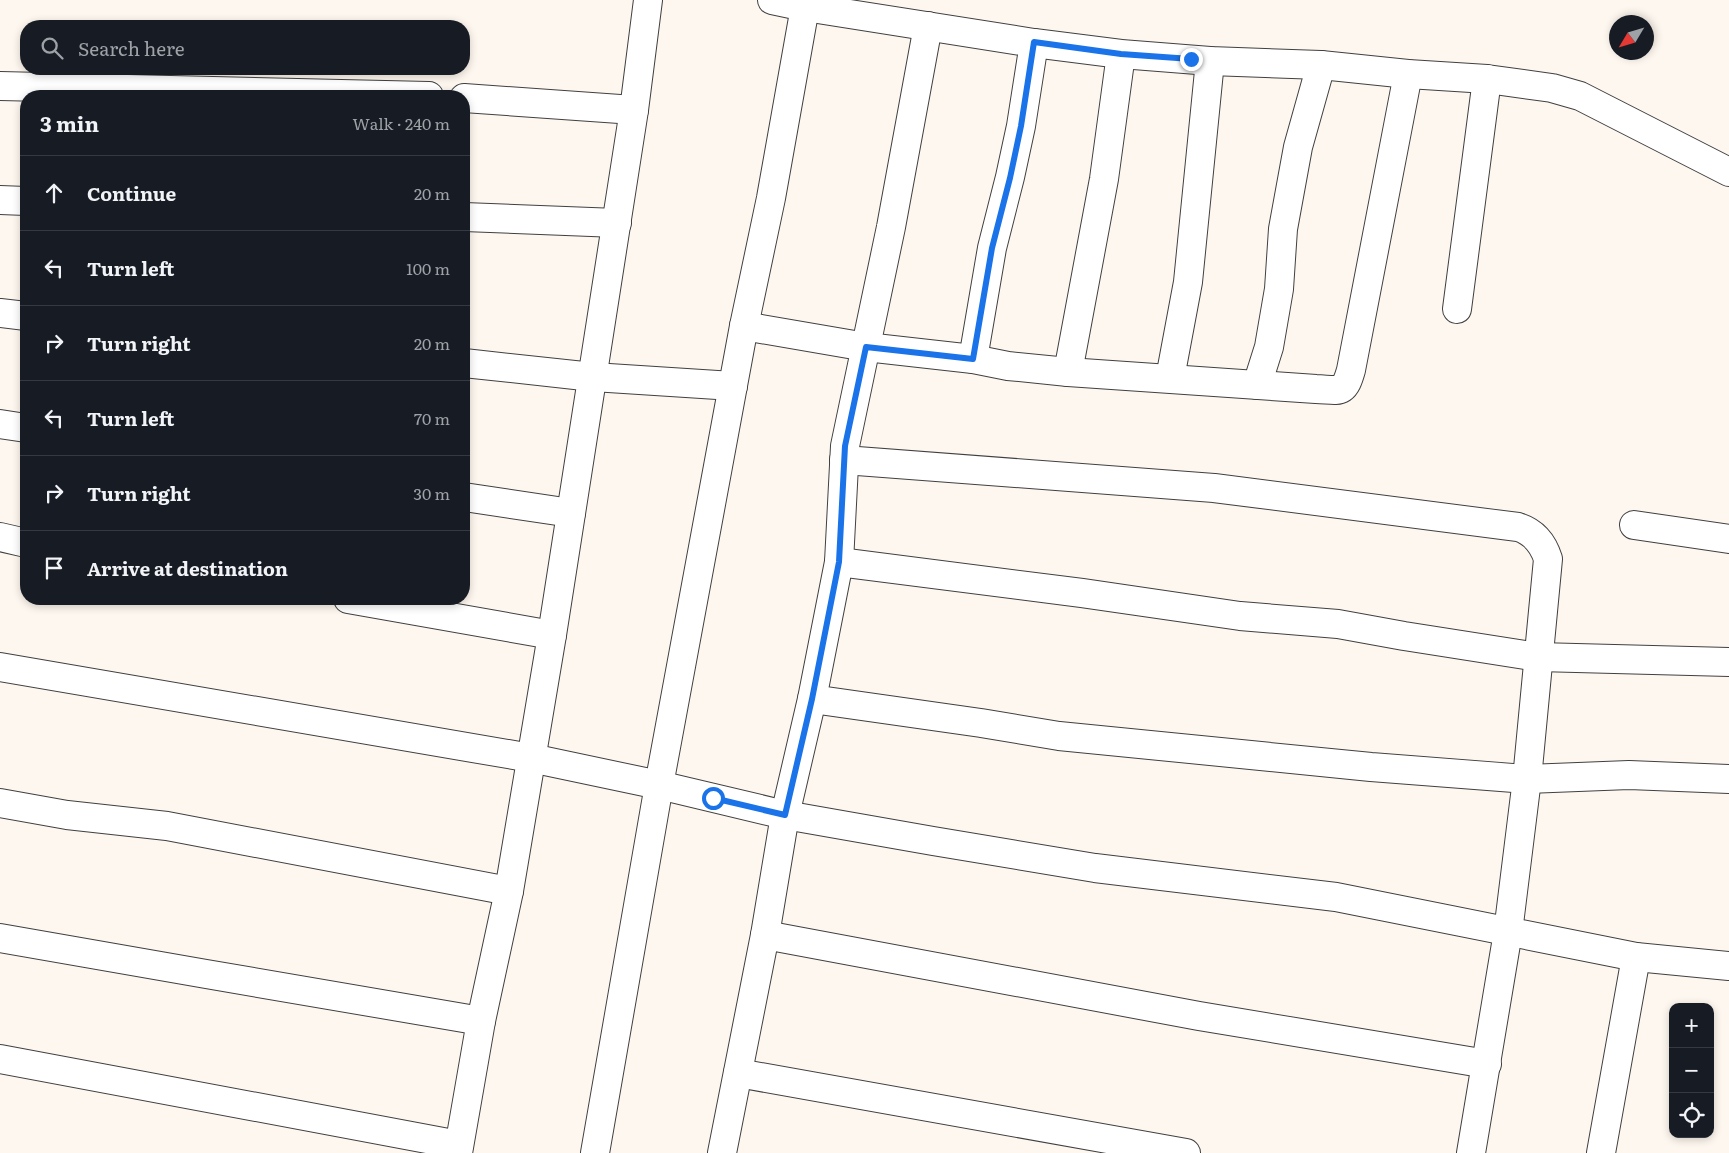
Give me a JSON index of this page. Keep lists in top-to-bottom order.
{
  "north": "bottom left",
  "page": {
    "search": "Search here",
    "heading": ["3 min", "Walk · 240 m"],
    "list": [
      ["Continue", "20 m"],
      ["Turn left", "100 m"],
      ["Turn right", "20 m"],
      ["Turn left", "70 m"],
      ["Turn right", "30 m"],
      "Arrive at destination"
    ],
    "map_buttons": ["+", "−"]
  }
}
